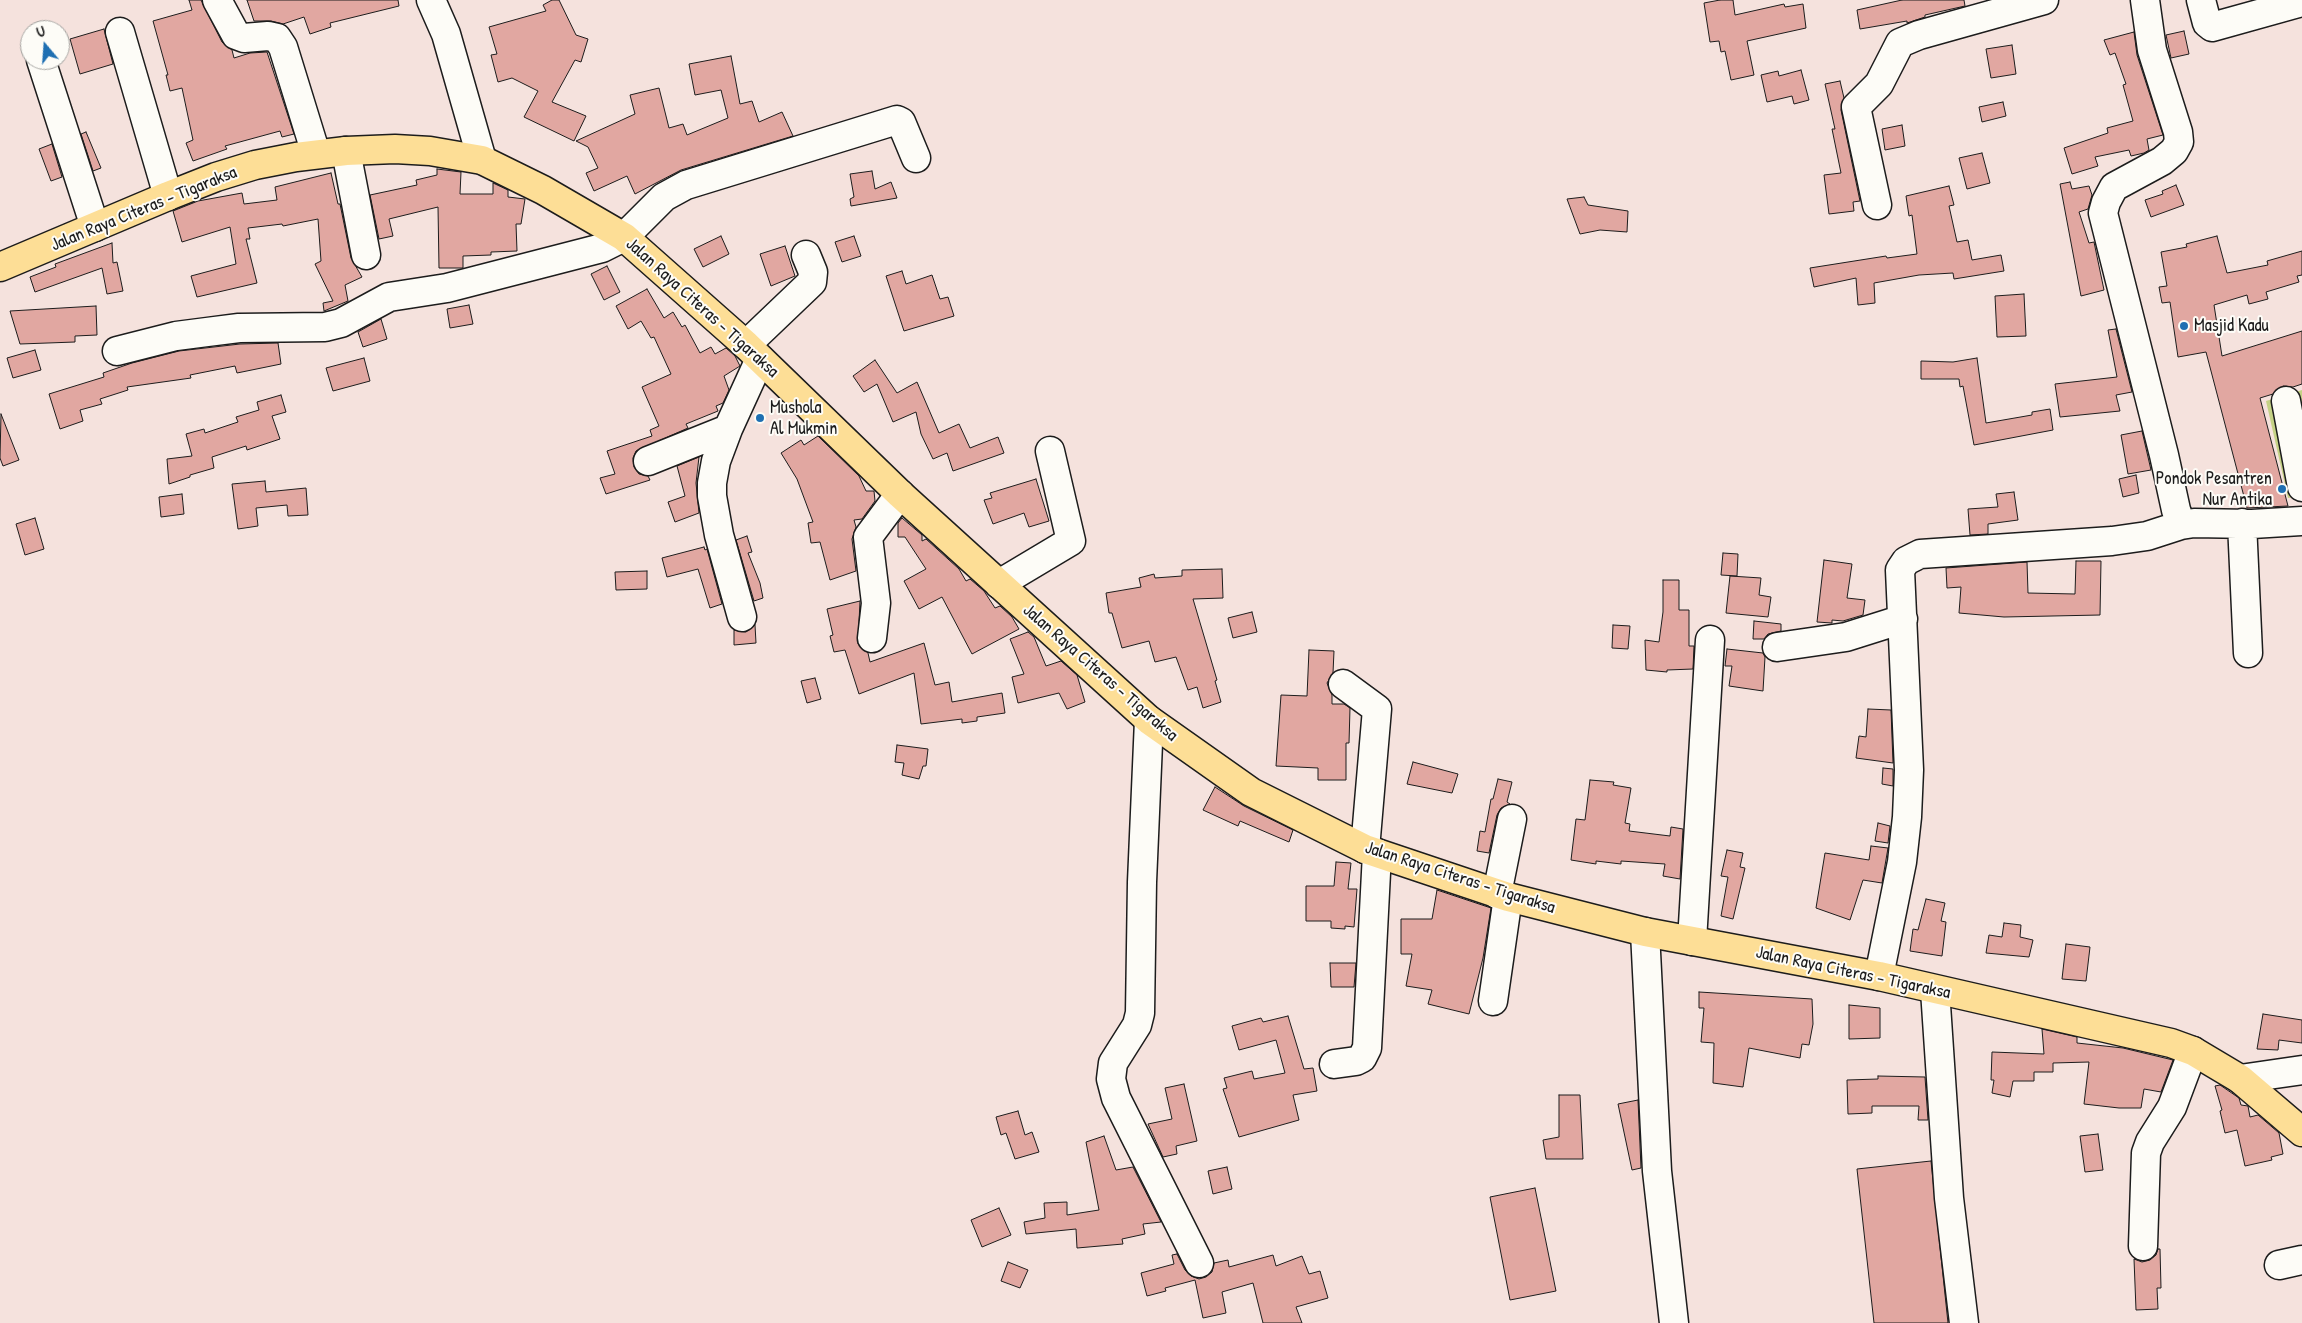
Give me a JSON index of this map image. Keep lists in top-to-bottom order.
{
  "streets": {
    "main road": ["Jalan Raya Citeras - Tigaraksa"]
  },
  "places": ["Masjid Kadu", "Mushola Al Mukmin", "Pondok Pesantren Nur Antika"],
  "north": "top"
}
